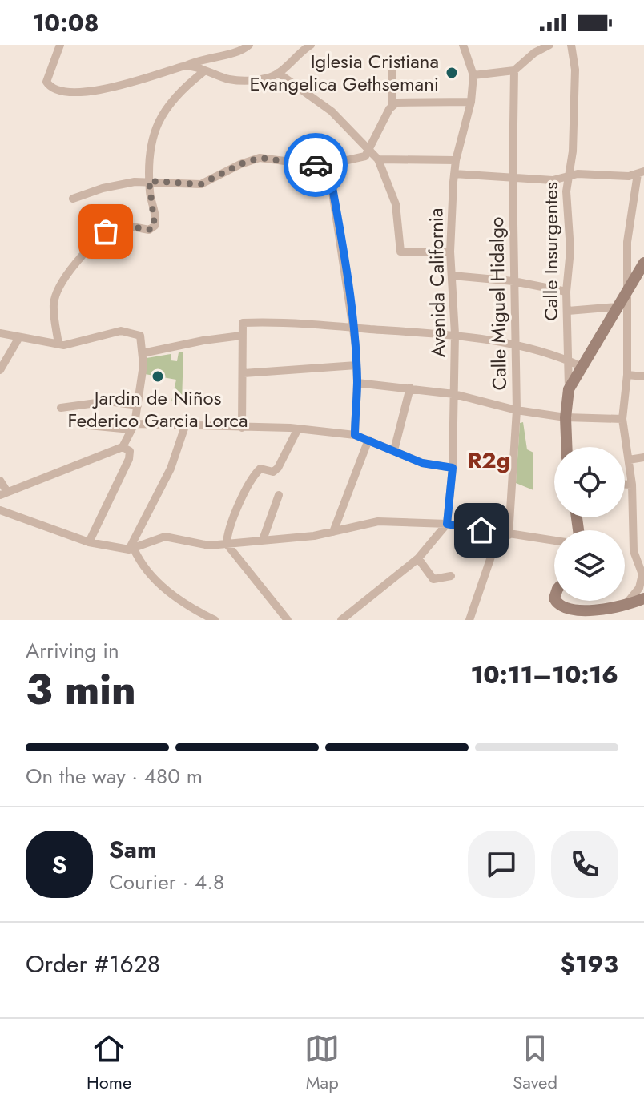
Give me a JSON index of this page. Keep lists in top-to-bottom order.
{
  "streets": {
    "main road": ["Calle Insurgentes"],
    "street": ["Avenida California", "Calle Miguel Hidalgo"]
  },
  "districts": ["R2g"],
  "places": ["Iglesia Cristiana Evangelica Gethsemani", "Jardin de Niños Federico Garcia Lorca"],
  "page": {
    "status": "10:08",
    "heading": ["3 min", "Arriving in", "10:11–10:16"],
    "panel": [
      "Sam",
      "Courier · 4.8",
      "Order #1628",
      "$193"
    ],
    "bar": "On the way · 480 m",
    "round": "S",
    "tabs": ["Home", "Map", "Saved"]
  }
}
